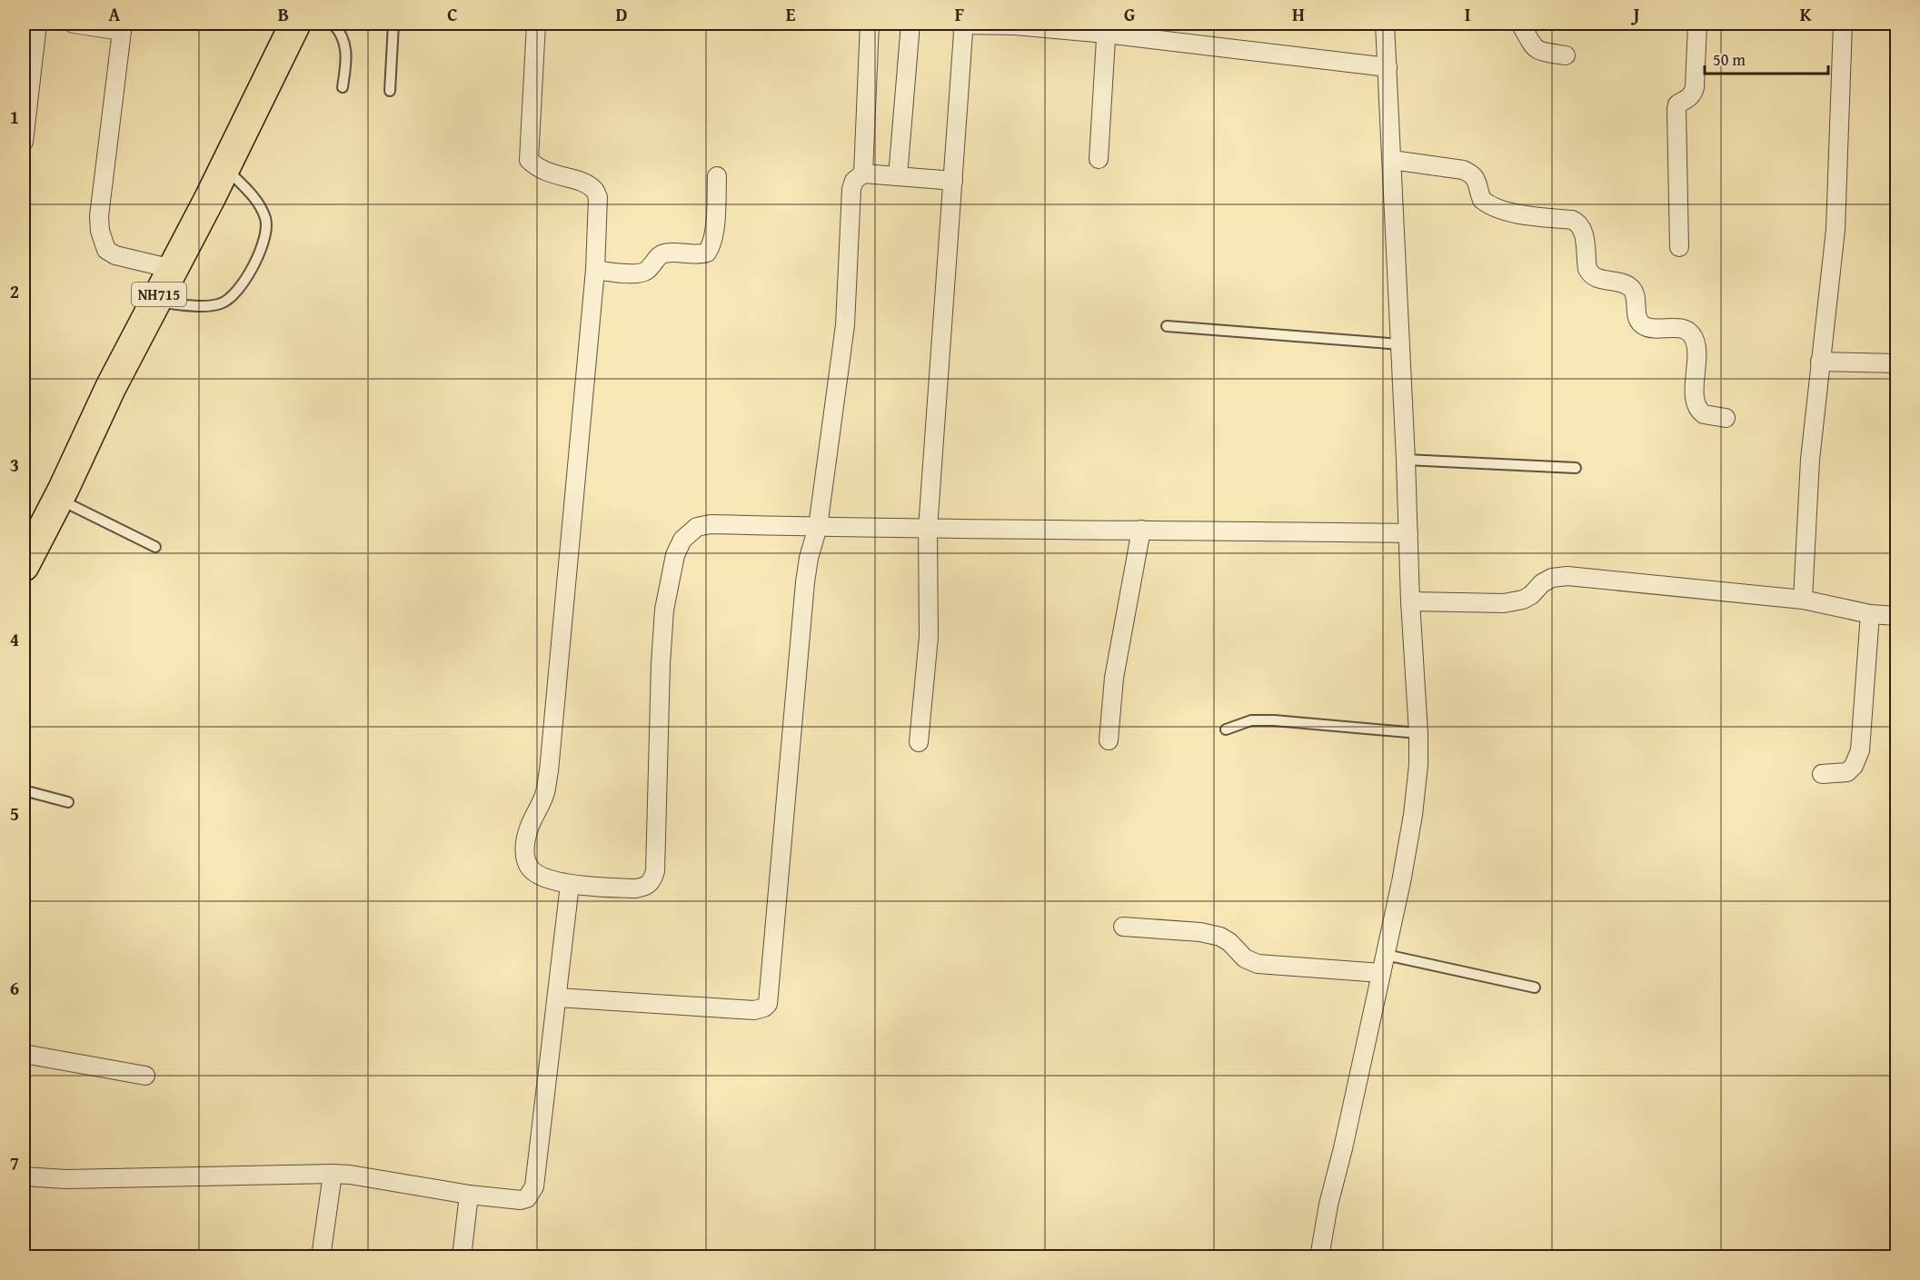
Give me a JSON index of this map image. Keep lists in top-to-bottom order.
{
  "streets": {
    "highway": ["NH715"]
  },
  "scale_bar": "50 m",
  "grid": {
    "columns": [
      "A",
      "B",
      "C",
      "D",
      "E",
      "F",
      "G",
      "H",
      "I",
      "J",
      "K"
    ],
    "rows": [
      "1",
      "2",
      "3",
      "4",
      "5",
      "6",
      "7"
    ]
  }
}
